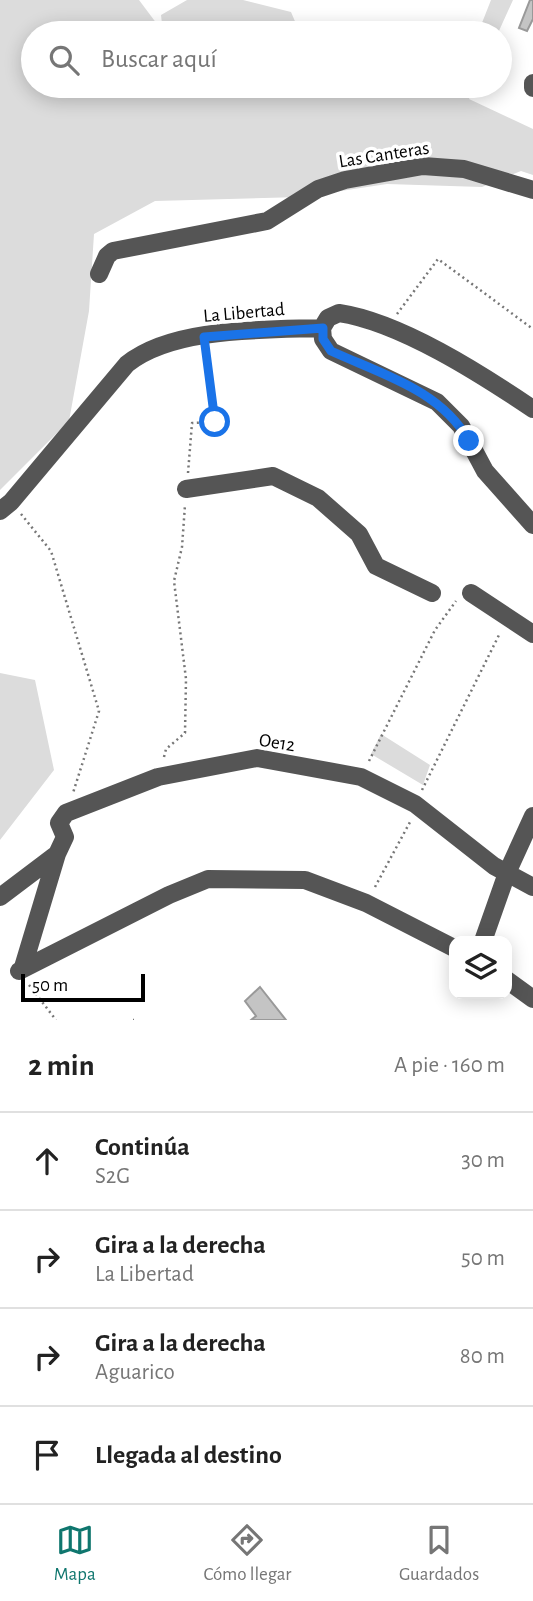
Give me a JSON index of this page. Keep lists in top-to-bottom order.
{
  "streets": {
    "street": ["Las Canteras", "La Libertad", "Oe12"]
  },
  "scale_bar": "50 m",
  "page": {
    "search": "Buscar aquí",
    "scale": "50 m",
    "heading": ["2 min", "A pie · 160 m"],
    "list": [
      ["Continúa", "S2G", "30 m"],
      ["Gira a la derecha", "La Libertad", "50 m"],
      ["Gira a la derecha", "Aguarico", "80 m"],
      "Llegada al destino"
    ],
    "nav": ["Mapa", "Cómo llegar", "Guardados"]
  }
}
